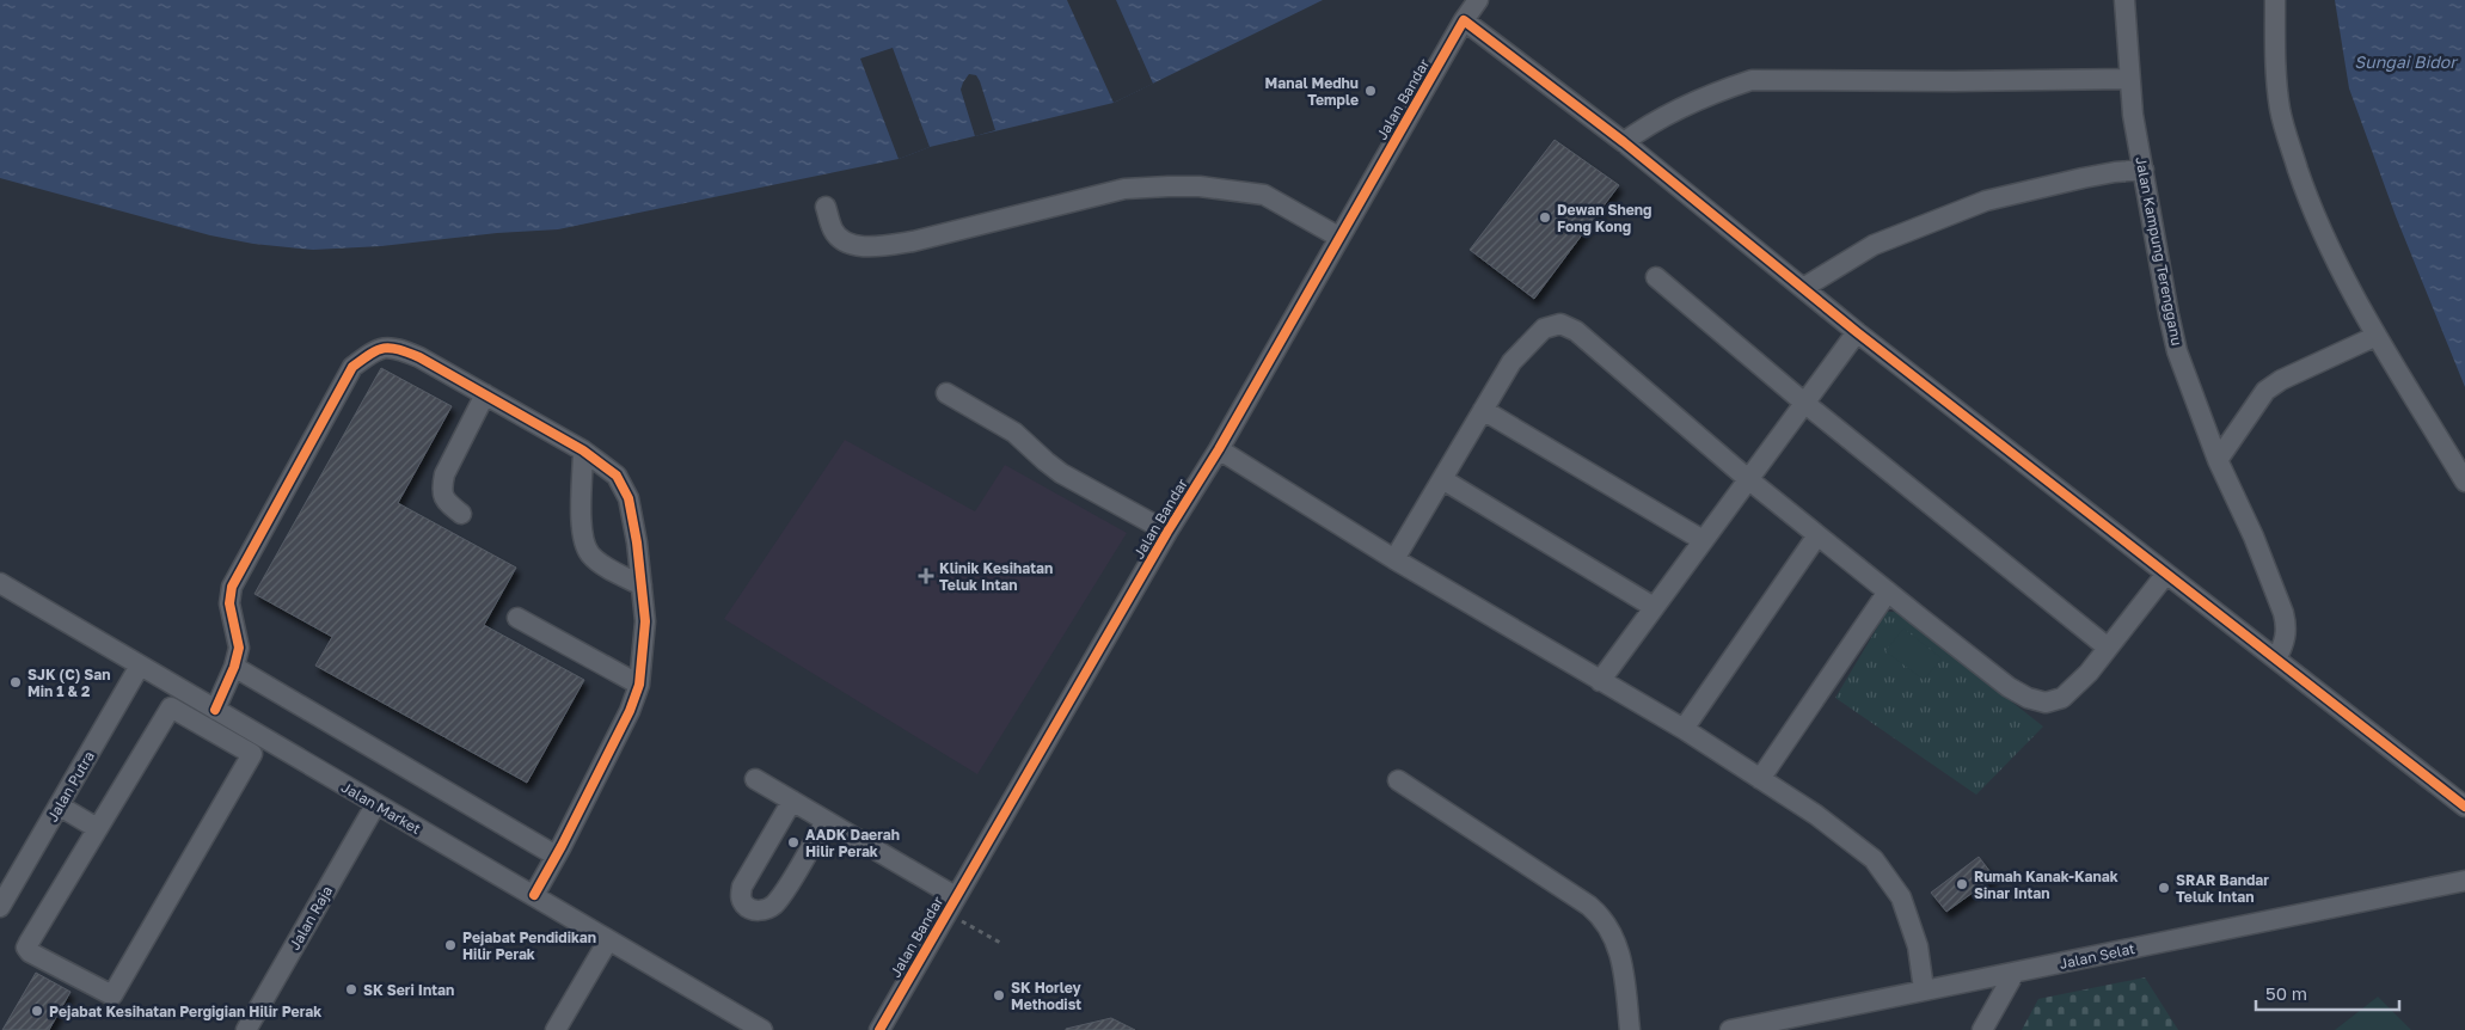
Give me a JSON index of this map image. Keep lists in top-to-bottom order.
{
  "streets": {
    "street": [
      "Jalan Bandar",
      "Jalan Kampung Terengganu",
      "Jalan Putra",
      "Jalan Market",
      "Jalan Raja",
      "Jalan Selat"
    ]
  },
  "crossings": [
    ["Jalan Putra", "Jalan Market"],
    ["Jalan Market", "Jalan Raja"]
  ],
  "water": ["Sungai Bidor"],
  "places": {
    "other": [
      "Manal Medhu Temple",
      "Dewan Sheng Fong Kong",
      "SJK (C) San Min 1 & 2",
      "AADK Daerah Hilir Perak",
      "Rumah Kanak-Kanak Sinar Intan",
      "SRAR Bandar Teluk Intan",
      "Pejabat Pendidikan Hilir Perak",
      "SK Seri Intan",
      "SK Horley Methodist",
      "Pejabat Kesihatan Pergigian Hilir Perak"
    ],
    "health": ["Klinik Kesihatan Teluk Intan"]
  },
  "scale_bar": "50 m"
}
